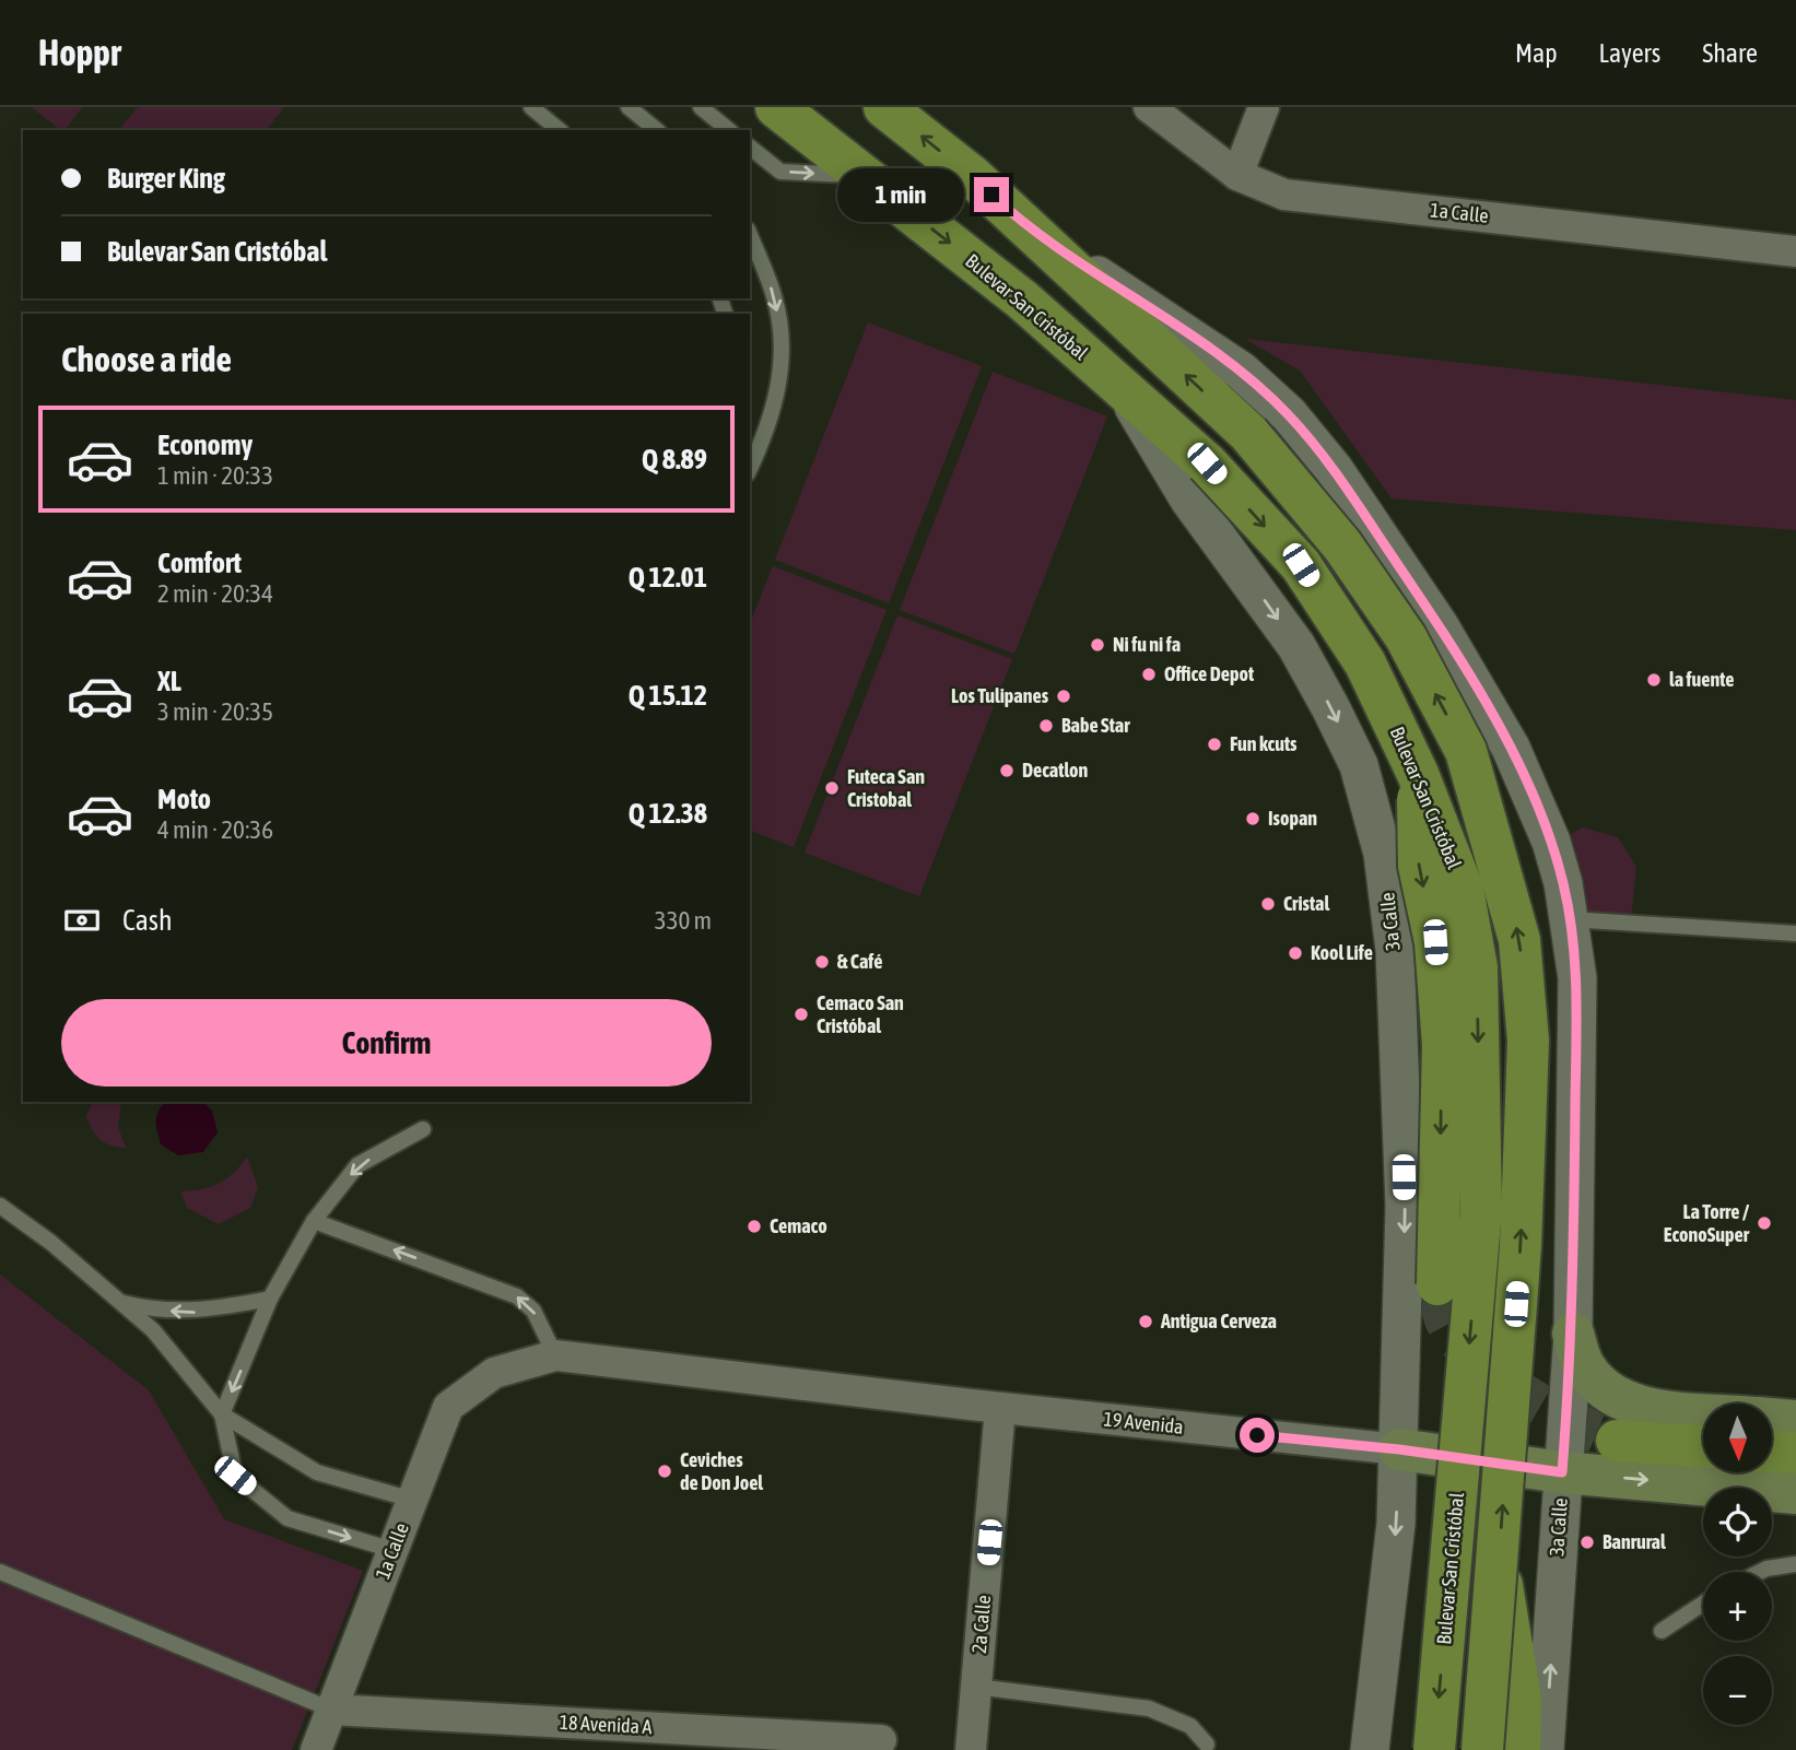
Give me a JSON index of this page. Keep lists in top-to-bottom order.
{
  "streets": {
    "main road": ["Bulevar San Cristóbal", "19 Avenida"],
    "street": [
      "1a Calle",
      "3a Calle",
      "2a Calle",
      "18 Avenida A"
    ]
  },
  "crossings": [
    ["1a Calle", "19 Avenida"],
    ["1a Calle", "18 Avenida A"],
    ["Bulevar San Cristóbal", "3a Calle"],
    ["3a Calle", "19 Avenida"],
    ["19 Avenida", "2a Calle"]
  ],
  "places": [
    "Ni fu ni fa",
    "Office Depot",
    "la fuente",
    "Los Tulipanes",
    "Babe Star",
    "Fun kcuts",
    "Decatlon",
    "Futeca San Cristobal",
    "Isopan",
    "Cristal",
    "Kool Life",
    "& Café",
    "Cemaco San Cristóbal",
    "La Torre / EconoSuper",
    "Cemaco",
    "Antigua Cerveza",
    "Ceviches de Don Joel",
    "Banrural"
  ],
  "north": "bottom",
  "page": {
    "header": "Hoppr",
    "nav": ["Map", "Layers", "Share"],
    "banner": ["Burger King", "Bulevar San Cristóbal"],
    "bubble": "1 min",
    "heading": "Choose a ride",
    "list": [
      {
        "name": "Economy",
        "note": "1 min · 20:33",
        "value": "Q 8.89"
      },
      {
        "name": "Comfort",
        "note": "2 min · 20:34",
        "value": "Q 12.01"
      },
      {
        "name": "XL",
        "note": "3 min · 20:35",
        "value": "Q 15.12"
      },
      {
        "name": "Moto",
        "note": "4 min · 20:36",
        "value": "Q 12.38"
      }
    ],
    "pay": ["Cash", "330 m"],
    "buttons": "Confirm",
    "map_buttons": ["+", "−"]
  }
}
